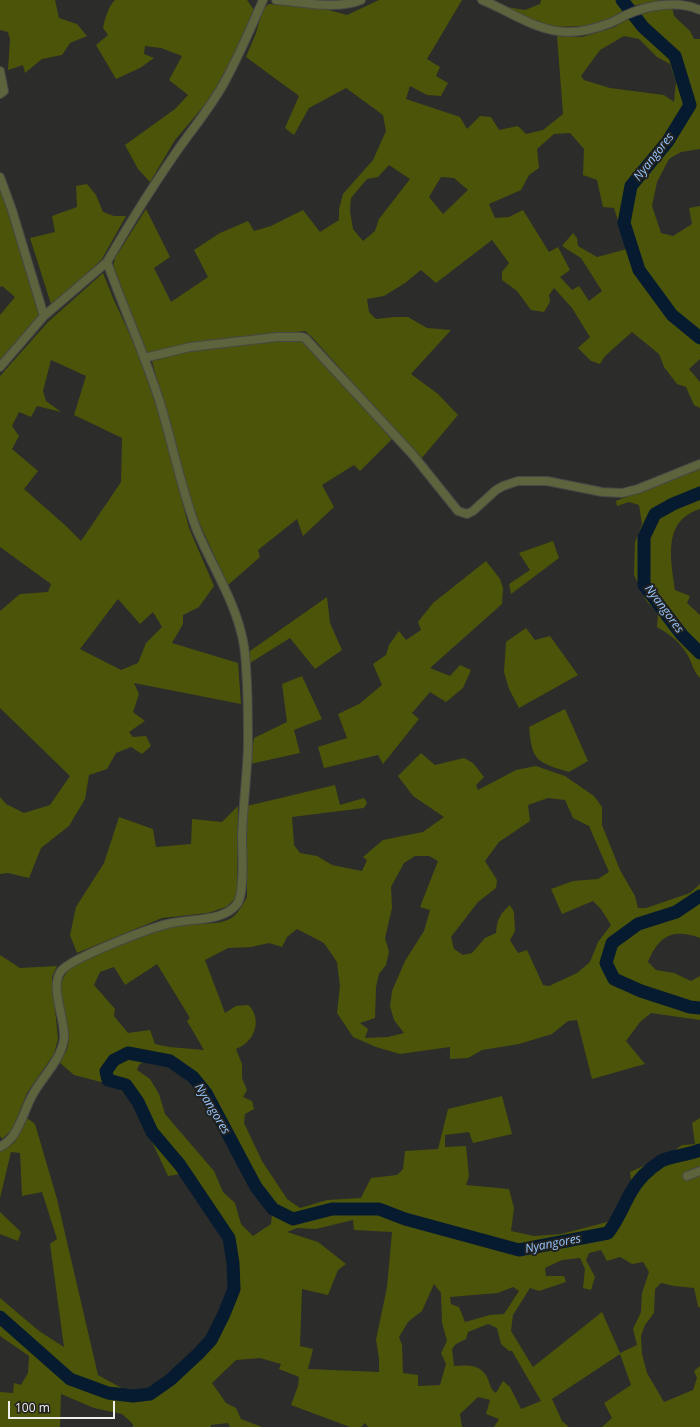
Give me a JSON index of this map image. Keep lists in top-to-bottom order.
{
  "water": ["Nyangores"],
  "scale_bar": "100 m"
}
